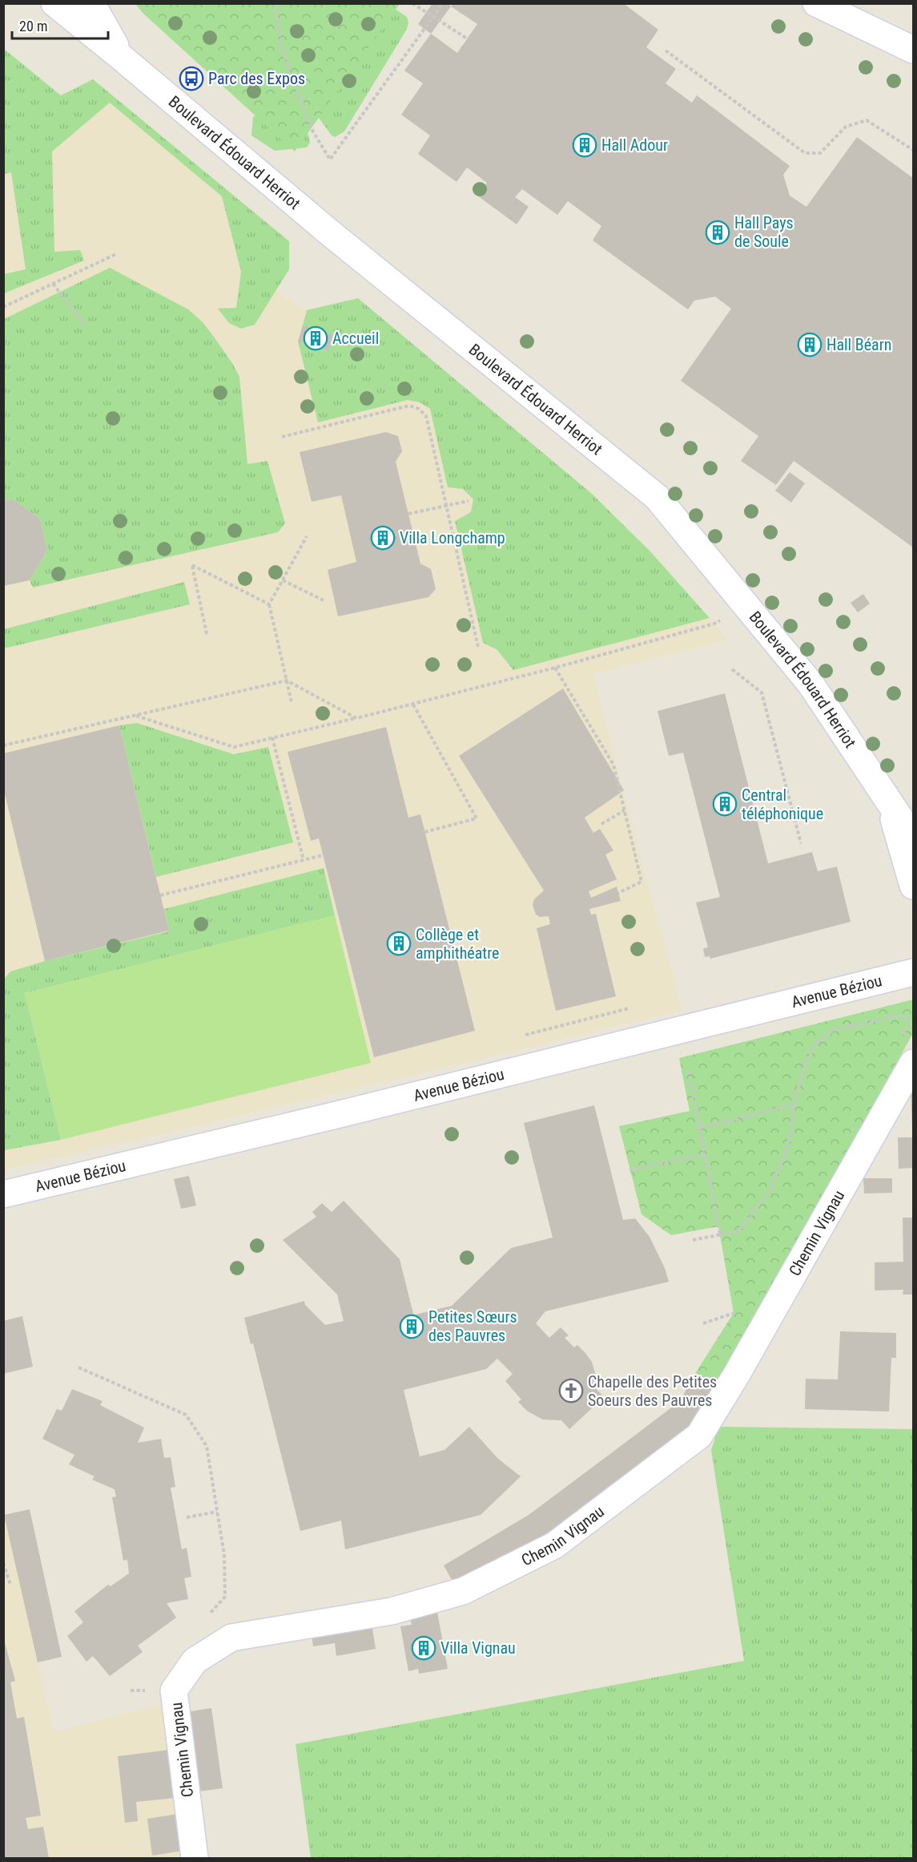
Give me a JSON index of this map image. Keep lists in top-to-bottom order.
{
  "streets": {
    "street": ["Boulevard Édouard Herriot", "Avenue Béziou", "Chemin Vignau"]
  },
  "places": {
    "bus stop": ["Parc des Expos"],
    "building": [
      "Hall Adour",
      "Hall Pays de Soule",
      "Accueil",
      "Hall Béarn",
      "Villa Longchamp",
      "Central téléphonique",
      "Collège et amphithéatre",
      "Petites Sœurs des Pauvres",
      "Villa Vignau"
    ],
    "church": ["Chapelle des Petites Soeurs des Pauvres"]
  },
  "scale_bar": "20 m"
}
